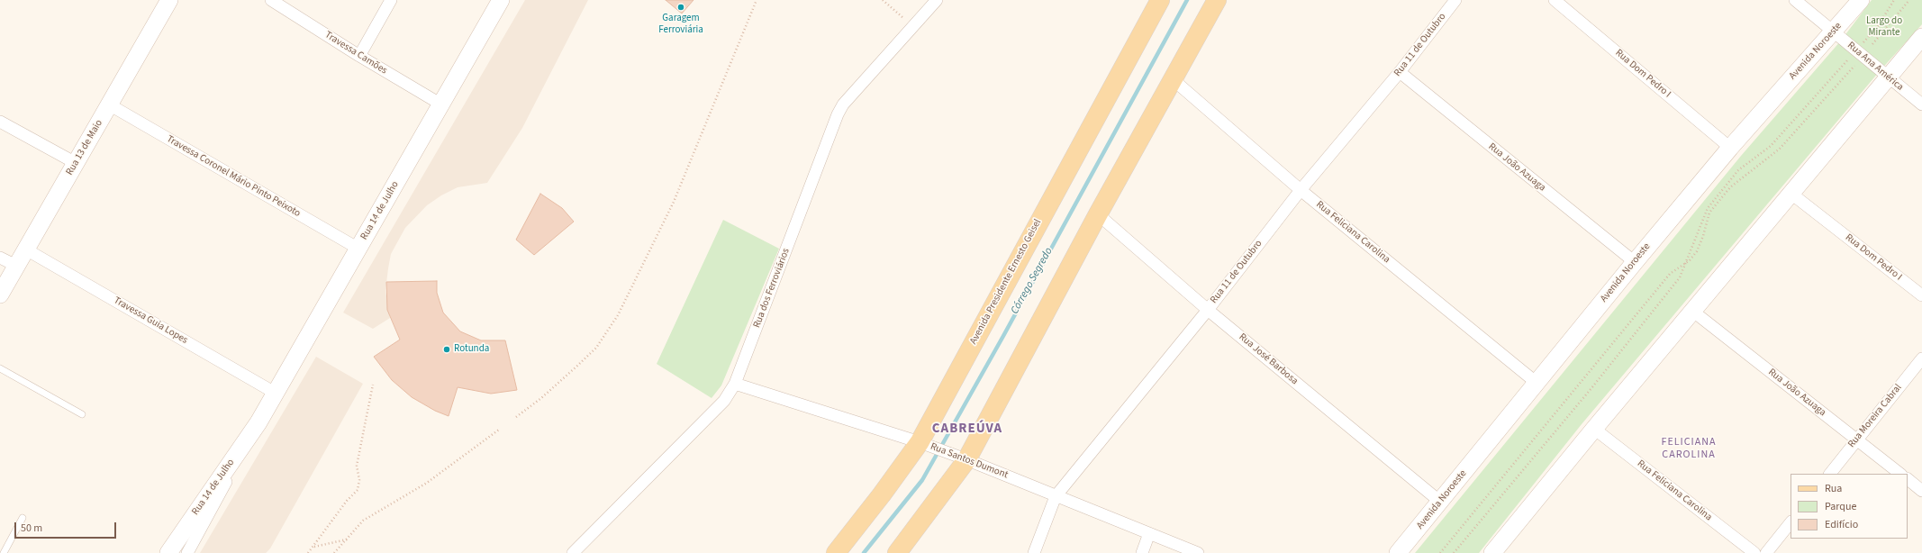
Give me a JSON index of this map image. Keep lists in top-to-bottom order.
{
  "streets": {
    "main road": [
      "Avenida Noroeste",
      "Rua 13 de Maio",
      "Rua 14 de Julho",
      "Avenida Presidente Ernesto Geisel"
    ],
    "street": [
      "Rua 11 de Outubro",
      "Travessa Camões",
      "Rua Ana América",
      "Rua Dom Pedro I",
      "Rua João Azuaga",
      "Travessa Coronel Mário Pinto Peixoto",
      "Rua Feliciana Carolina",
      "Rua dos Ferroviários",
      "Travessa Guia Lopes",
      "Rua José Barbosa",
      "Rua Moreira Cabral",
      "Rua Santos Dumont"
    ]
  },
  "crossings": [
    ["Rua 11 de Outubro", "Rua João Azuaga"],
    ["Rua 11 de Outubro", "Rua Feliciana Carolina"],
    ["Rua 11 de Outubro", "Rua José Barbosa"],
    ["Rua 11 de Outubro", "Rua Santos Dumont"],
    ["Avenida Noroeste", "Rua Ana América"],
    ["Avenida Noroeste", "Rua Dom Pedro I"],
    ["Avenida Noroeste", "Rua João Azuaga"],
    ["Avenida Noroeste", "Rua Feliciana Carolina"],
    ["Avenida Noroeste", "Rua José Barbosa"],
    ["Travessa Camões", "Rua 14 de Julho"],
    ["Rua 13 de Maio", "Travessa Coronel Mário Pinto Peixoto"],
    ["Rua 13 de Maio", "Travessa Guia Lopes"],
    ["Rua João Azuaga", "Rua Moreira Cabral"],
    ["Travessa Coronel Mário Pinto Peixoto", "Rua 14 de Julho"],
    ["Rua 14 de Julho", "Travessa Guia Lopes"],
    ["Avenida Presidente Ernesto Geisel", "Rua Santos Dumont"],
    ["Rua dos Ferroviários", "Rua Santos Dumont"]
  ],
  "districts": ["CABREÚVA", "FELICIANA CAROLINA"],
  "water": ["Córrego Segredo"],
  "parks": ["Largo do Mirante"],
  "places": ["Garagem Ferroviária", "Rotunda"],
  "legend": ["Rua", "Parque", "Edifício"],
  "scale_bar": "50 m"
}
